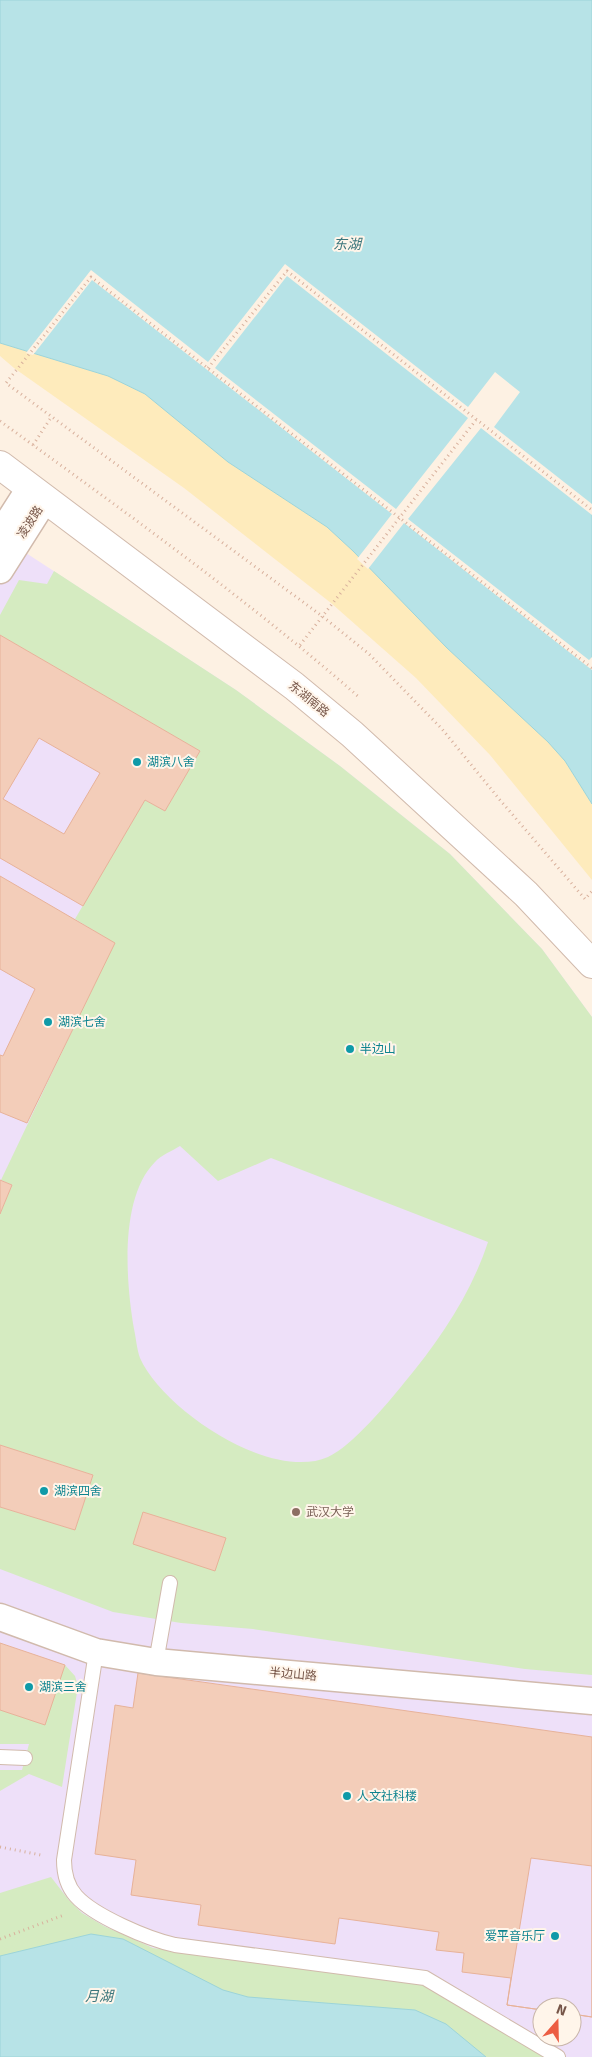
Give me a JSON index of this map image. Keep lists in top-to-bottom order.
{
  "streets": {
    "street": ["凌波路", "东湖南路", "半边山路"]
  },
  "crossings": [
    ["凌波路", "东湖南路"]
  ],
  "water": ["东湖", "月湖"],
  "places": [
    "湖滨八舍",
    "湖滨七舍",
    "半边山",
    "湖滨四舍",
    "武汉大学",
    "湖滨三舍",
    "人文社科楼",
    "爱平音乐厅"
  ],
  "north": "top"
}
